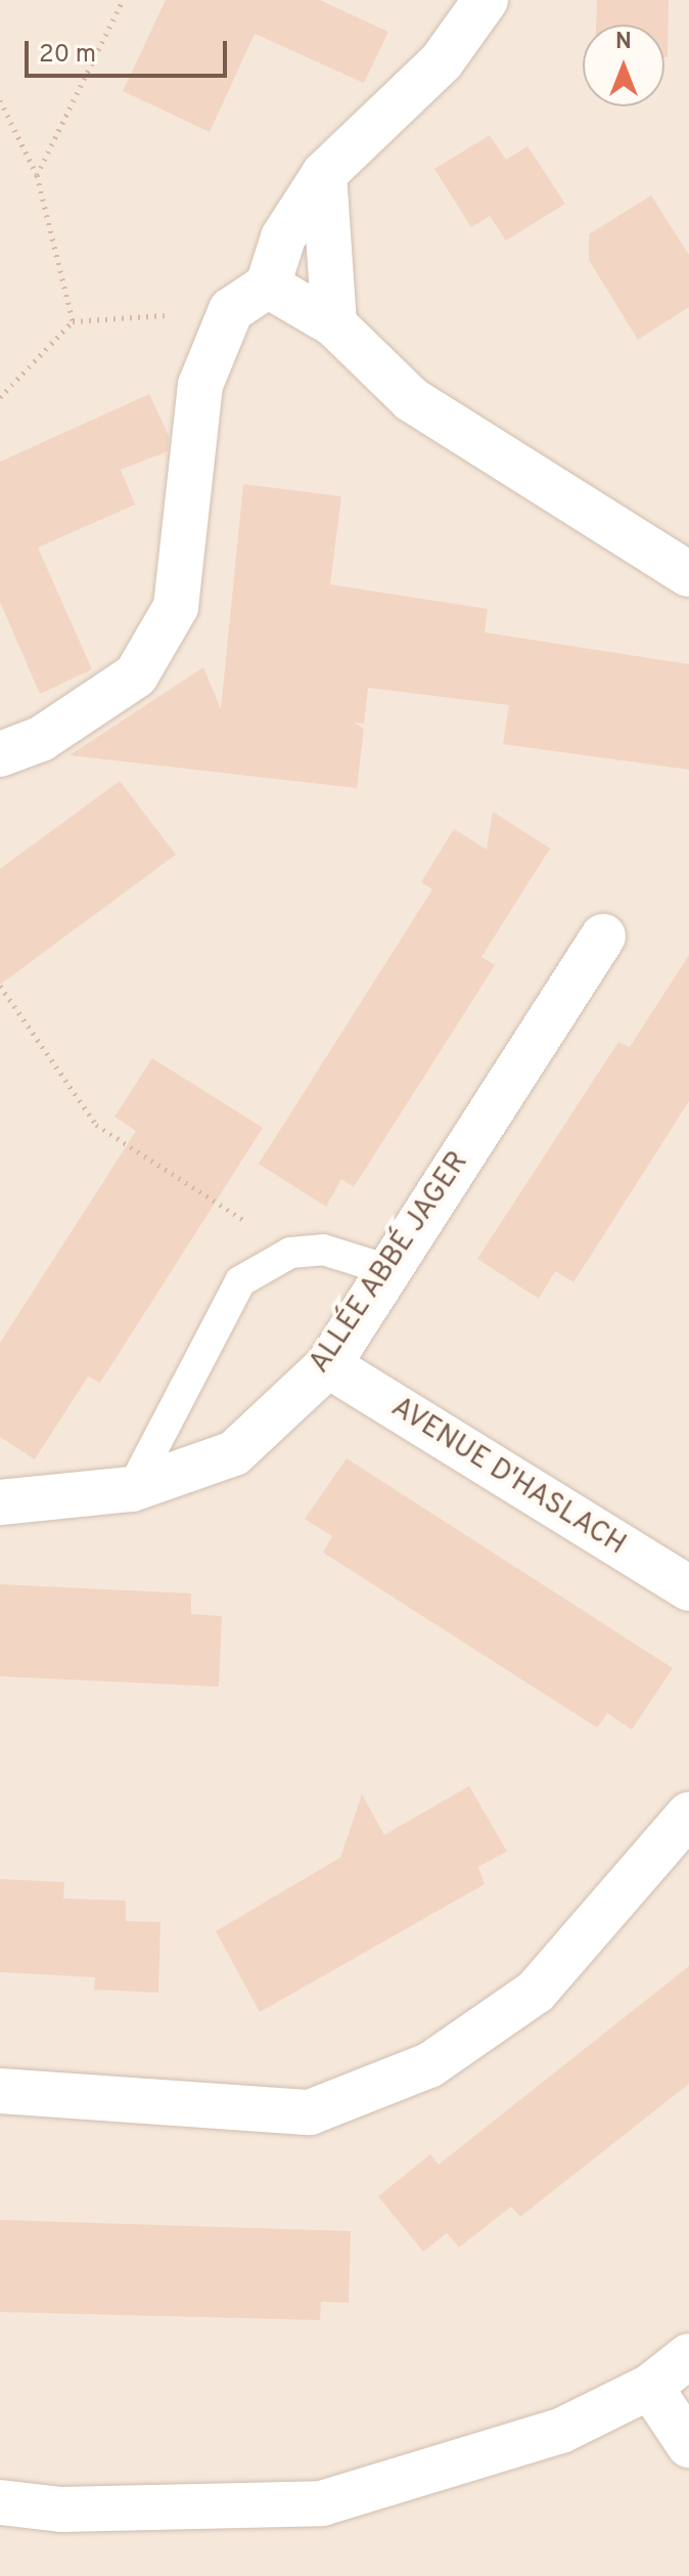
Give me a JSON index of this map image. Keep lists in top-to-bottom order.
{
  "streets": {
    "street": ["ALLÉE ABBÉ JAGER", "AVENUE D'HASLACH"]
  },
  "crossings": [
    ["ALLÉE ABBÉ JAGER", "AVENUE D'HASLACH"]
  ],
  "scale_bar": "20 m",
  "north": "top"
}
